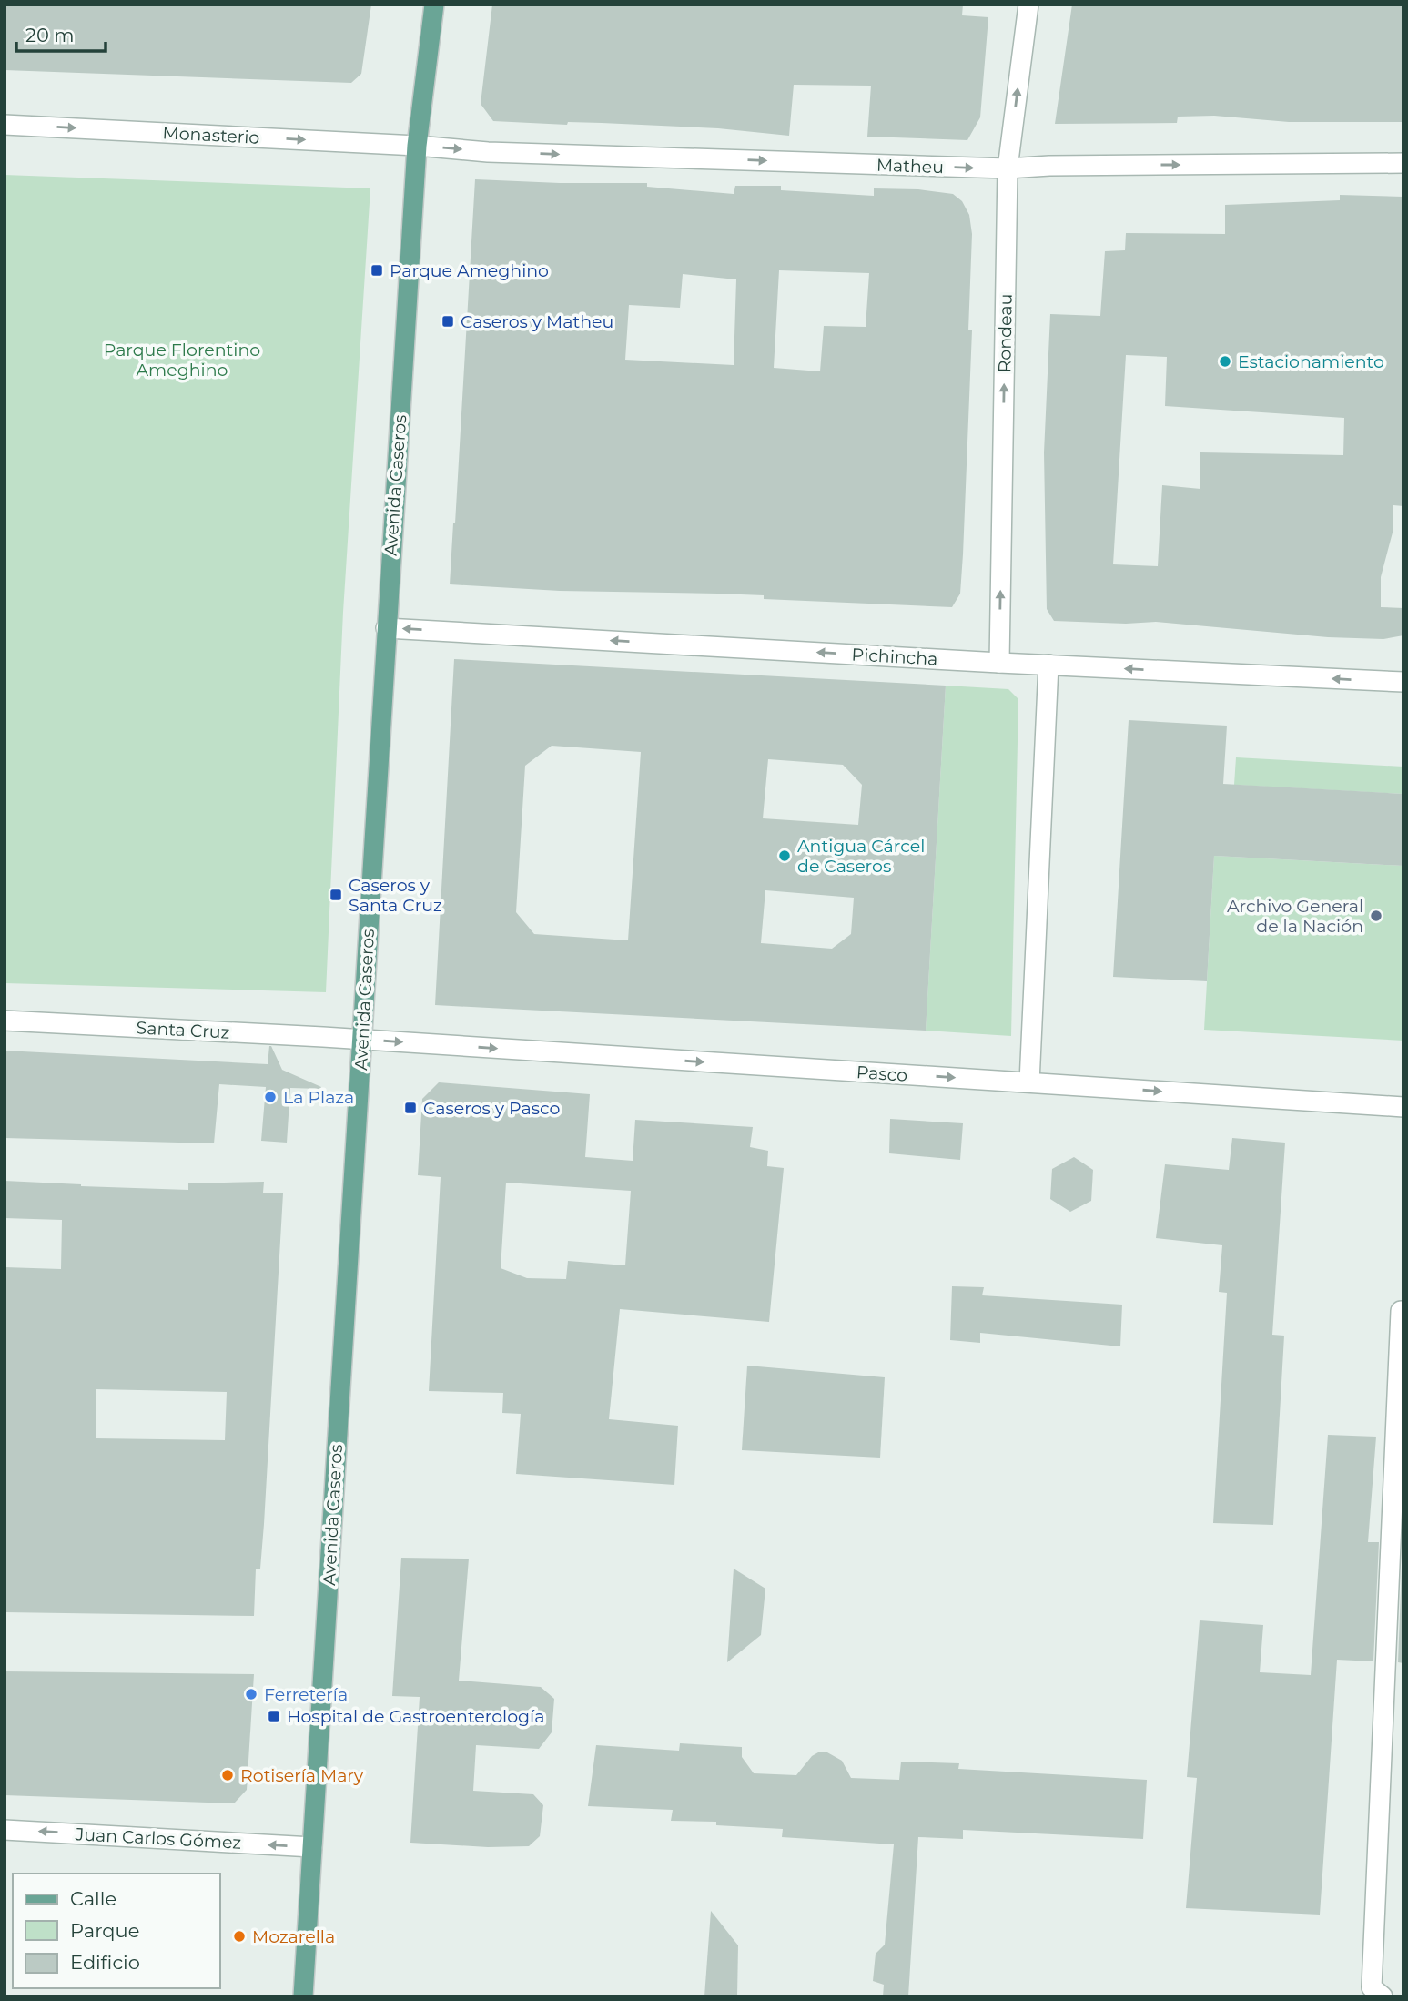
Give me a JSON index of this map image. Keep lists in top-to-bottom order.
{
  "streets": {
    "main road": ["Avenida Caseros"],
    "street": [
      "Monasterio",
      "Matheu",
      "Rondeau",
      "Pichincha",
      "Santa Cruz",
      "Pasco",
      "Juan Carlos Gómez"
    ]
  },
  "crossings": [
    ["Monasterio", "Matheu"],
    ["Monasterio", "Avenida Caseros"],
    ["Matheu", "Rondeau"],
    ["Matheu", "Avenida Caseros"],
    ["Rondeau", "Pichincha"],
    ["Avenida Caseros", "Pichincha"],
    ["Avenida Caseros", "Santa Cruz"],
    ["Avenida Caseros", "Pasco"],
    ["Avenida Caseros", "Juan Carlos Gómez"],
    ["Santa Cruz", "Pasco"]
  ],
  "one_way": [
    "Monasterio",
    "Matheu",
    "Rondeau",
    "Pichincha",
    "Pasco",
    "Juan Carlos Gómez"
  ],
  "parks": ["Parque Florentino Ameghino"],
  "places": {
    "transit": [
      "Parque Ameghino",
      "Caseros y Matheu",
      "Caseros y Santa Cruz",
      "Caseros y Pasco",
      "Hospital de Gastroenterología"
    ],
    "other": [
      "Estacionamiento",
      "Antigua Cárcel de Caseros",
      "Archivo General de la Nación",
      "La Plaza",
      "Ferretería",
      "Rotisería Mary",
      "Mozarella"
    ]
  },
  "legend": ["Calle", "Parque", "Edificio"],
  "scale_bar": "20 m"
}
